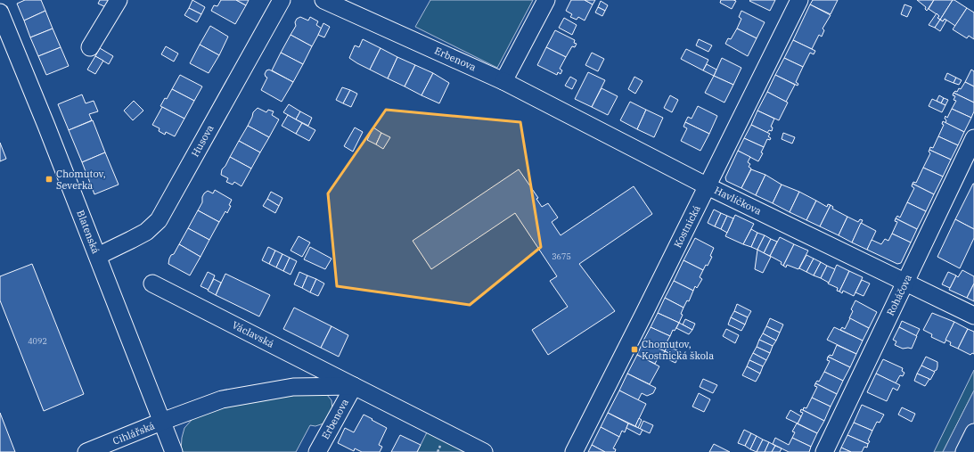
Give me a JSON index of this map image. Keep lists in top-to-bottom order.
{
  "streets": {
    "street": [
      "Erbenova",
      "Husova",
      "Havlíčkova",
      "Kostnická",
      "Blatenská",
      "Roháčova",
      "Václavská",
      "Cihlářská"
    ]
  },
  "crossings": [
    ["Erbenova", "Havlíčkova"],
    ["Erbenova", "Václavská"],
    ["Husova", "Blatenská"],
    ["Havlíčkova", "Kostnická"],
    ["Havlíčkova", "Roháčova"],
    ["Blatenská", "Václavská"],
    ["Blatenská", "Cihlářská"],
    ["Václavská", "Cihlářská"]
  ],
  "places": {
    "transit": ["Chomutov, Severka", "Chomutov, Kostnická škola"]
  },
  "house_numbers": ["3675", "4092"]
}
